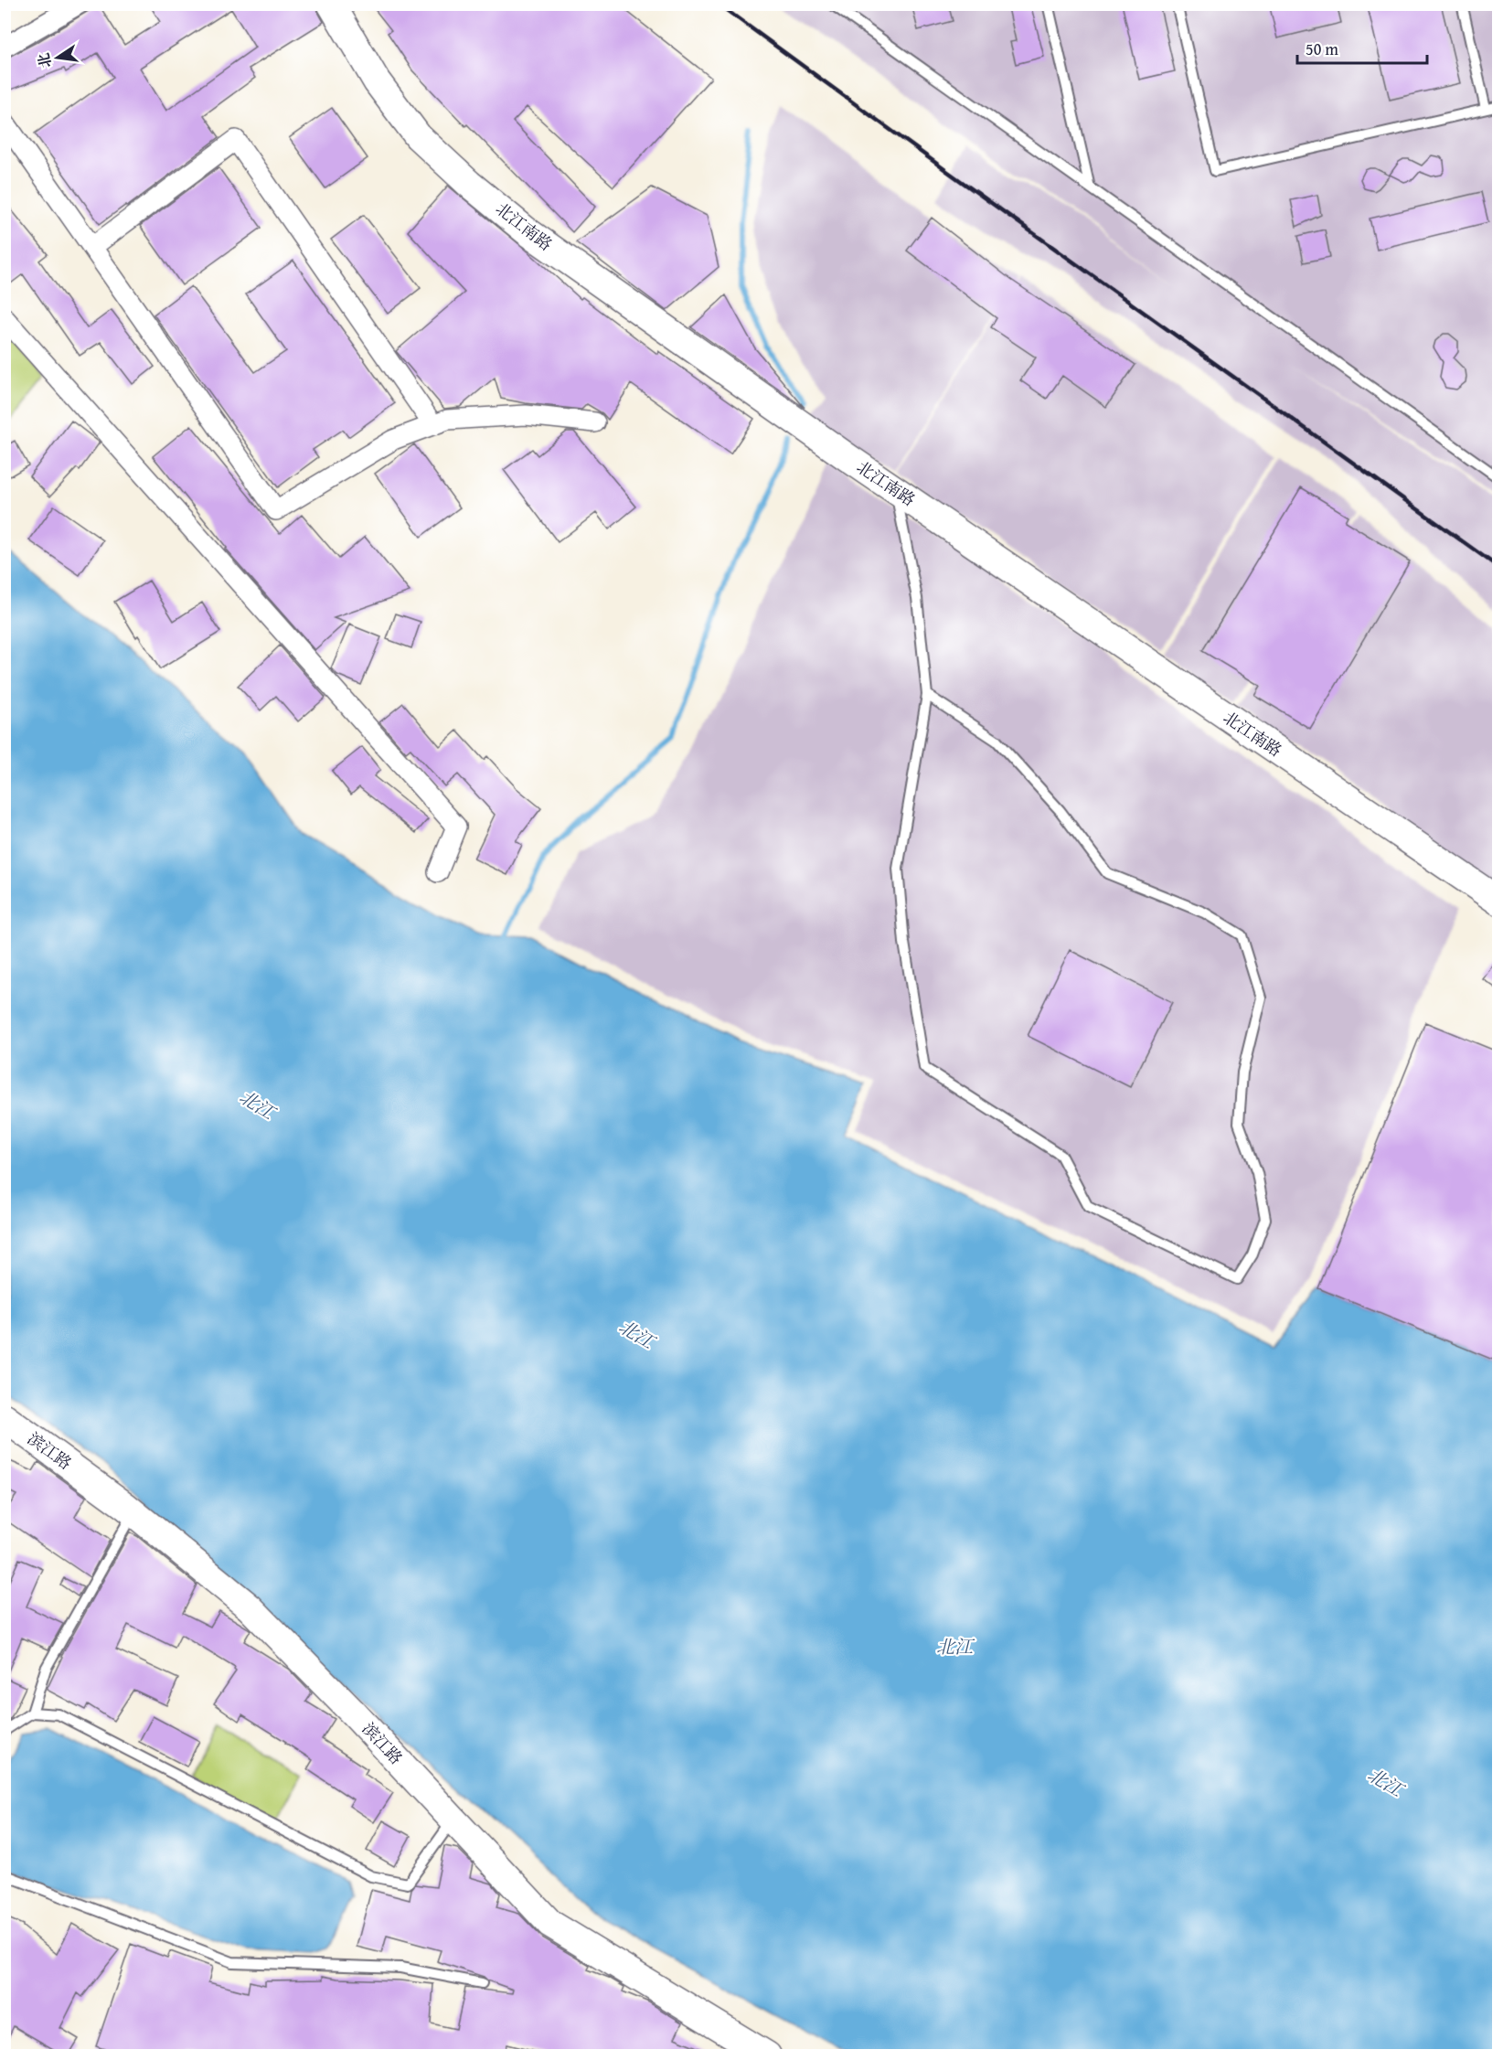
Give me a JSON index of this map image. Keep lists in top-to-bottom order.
{
  "streets": {
    "street": ["北江南路", "滨江路"]
  },
  "water": ["北江"],
  "scale_bar": "50 m",
  "north": "left"
}
